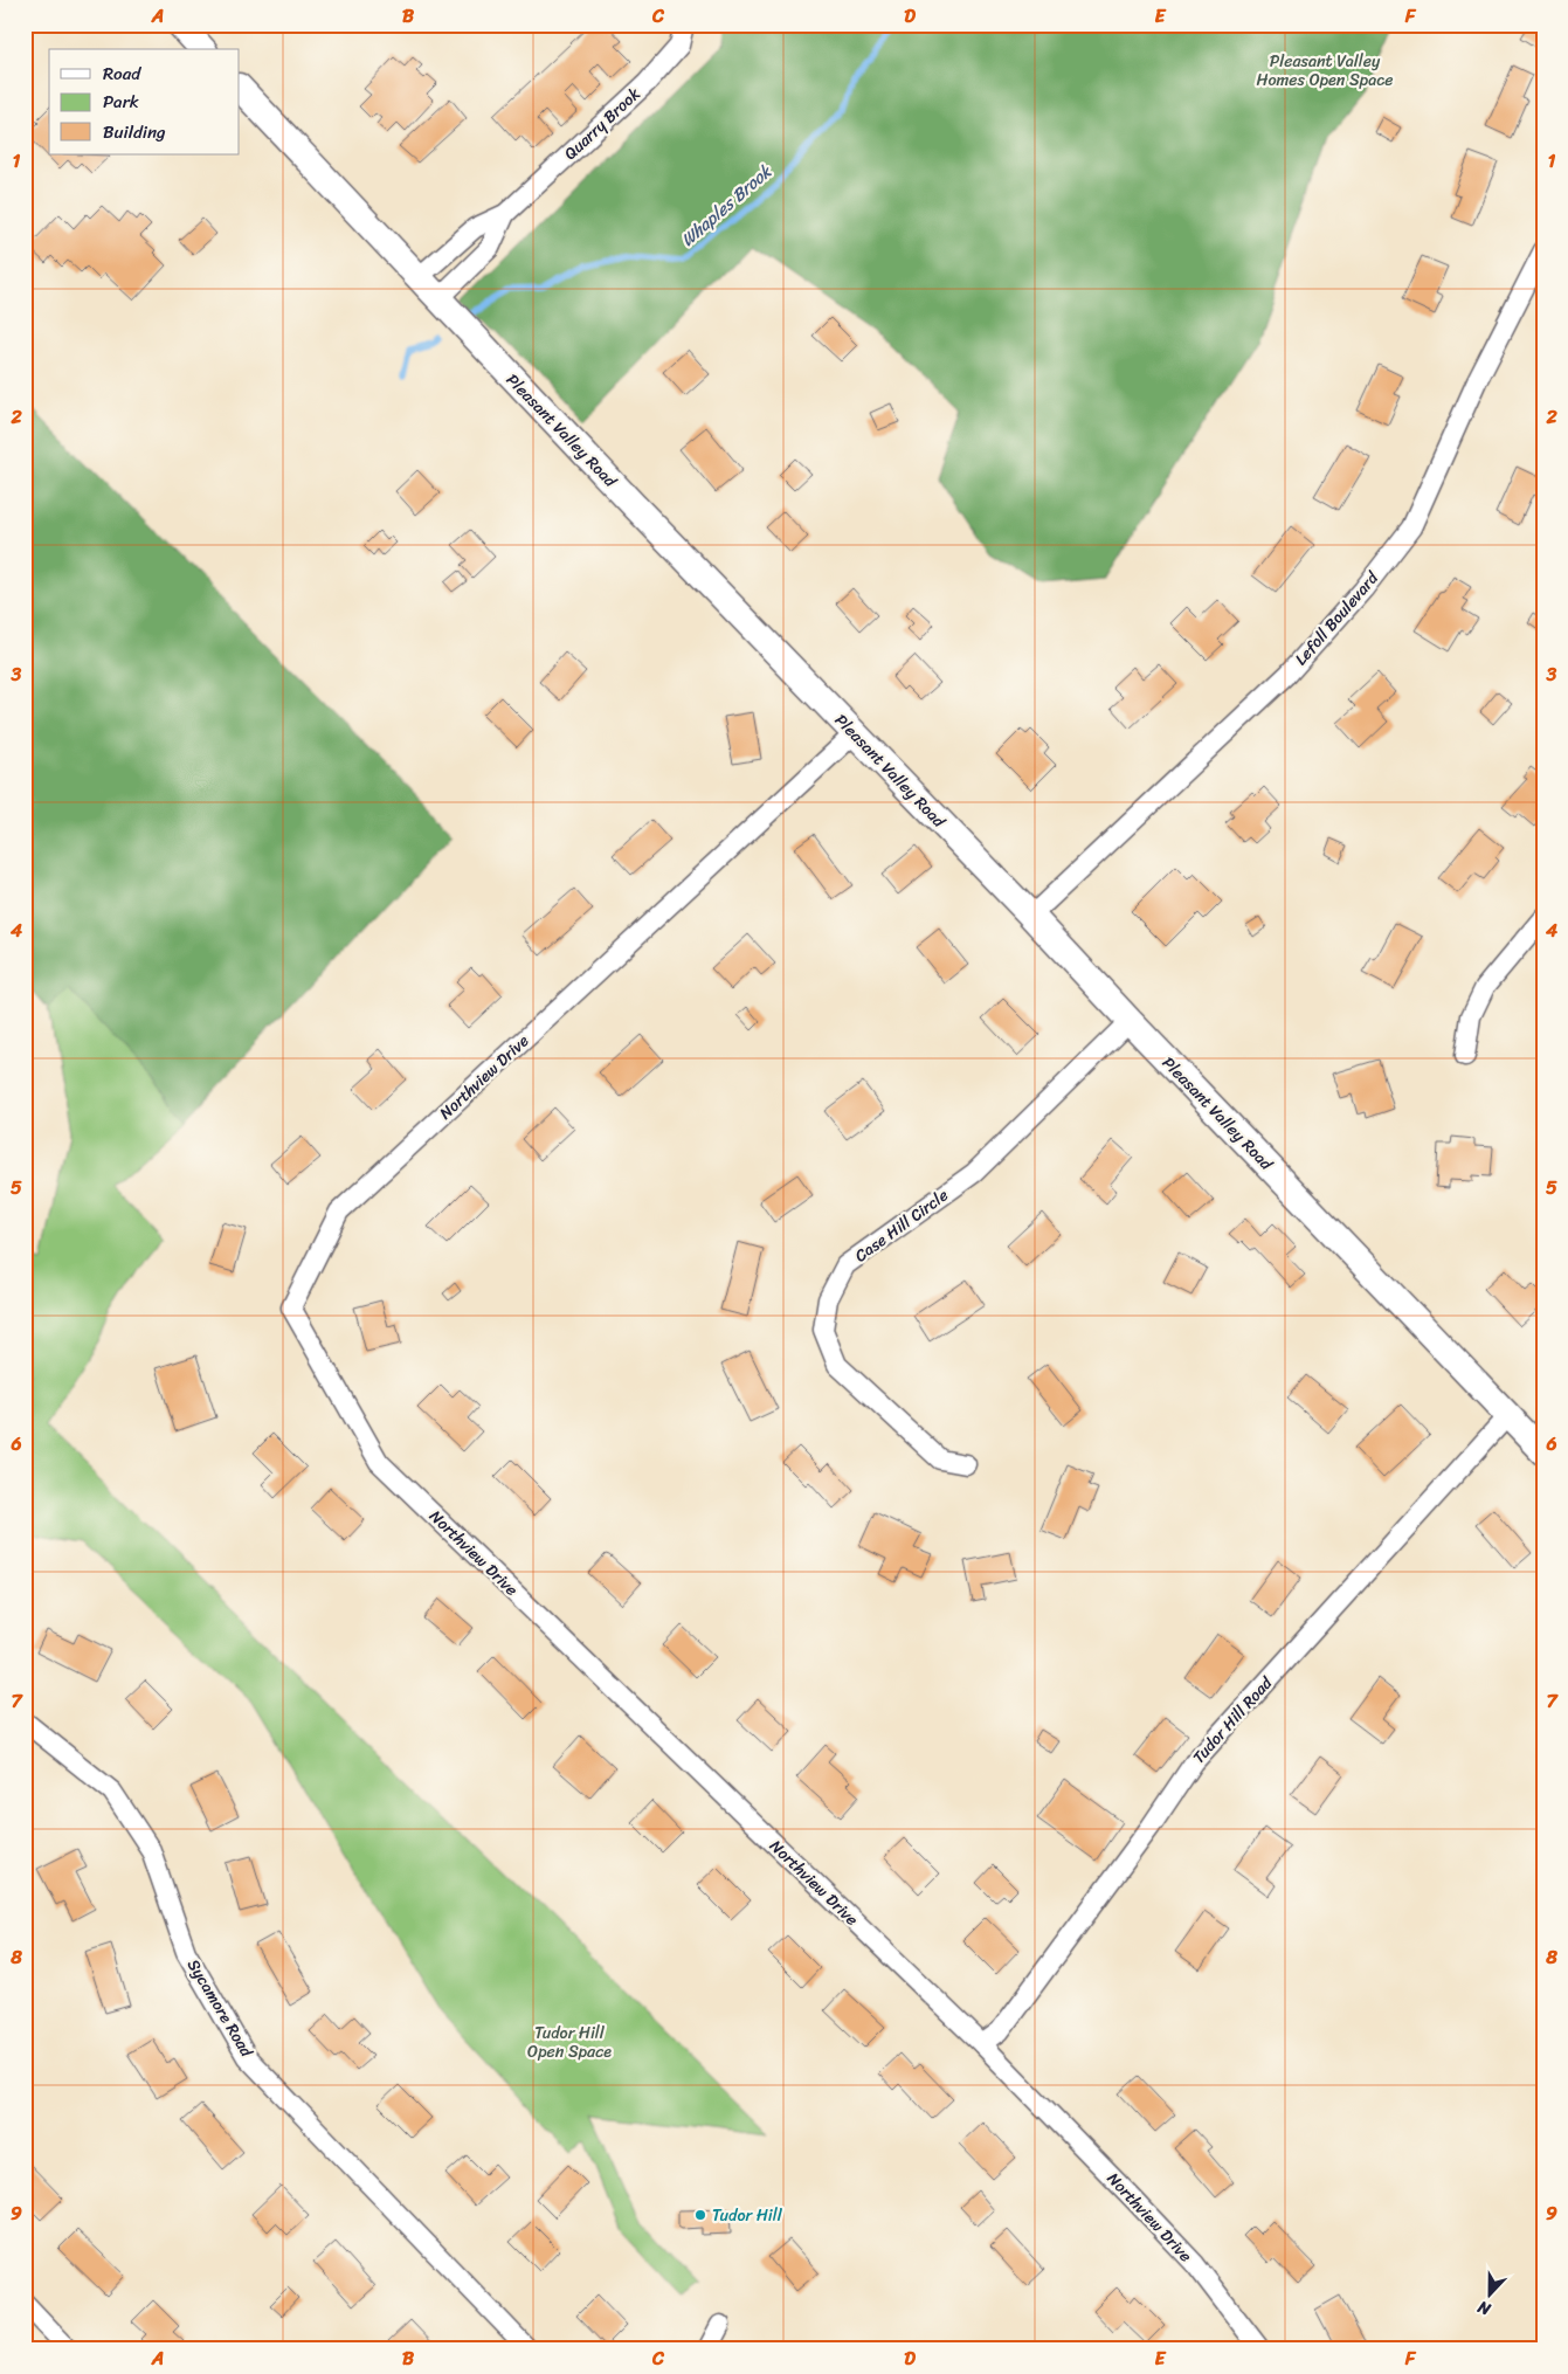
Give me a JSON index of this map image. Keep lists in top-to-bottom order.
{
  "streets": {
    "main road": ["Pleasant Valley Road"],
    "street": [
      "Quarry Brook",
      "Lefoll Boulevard",
      "Northview Drive",
      "Case Hill Circle",
      "Tudor Hill Road",
      "Sycamore Road"
    ]
  },
  "crossings": [
    ["Quarry Brook", "Pleasant Valley Road"],
    ["Pleasant Valley Road", "Lefoll Boulevard"],
    ["Pleasant Valley Road", "Northview Drive"],
    ["Pleasant Valley Road", "Case Hill Circle"],
    ["Pleasant Valley Road", "Tudor Hill Road"],
    ["Northview Drive", "Tudor Hill Road"]
  ],
  "water": ["Whaples Brook"],
  "parks": ["Pleasant Valley Homes Open Space", "Tudor Hill Open Space"],
  "places": ["Tudor Hill"],
  "legend": ["Road", "Park", "Building"],
  "north": "bottom",
  "grid": {
    "columns": [
      "A",
      "B",
      "C",
      "D",
      "E",
      "F"
    ],
    "rows": [
      "1",
      "2",
      "3",
      "4",
      "5",
      "6",
      "7",
      "8",
      "9"
    ]
  }
}
